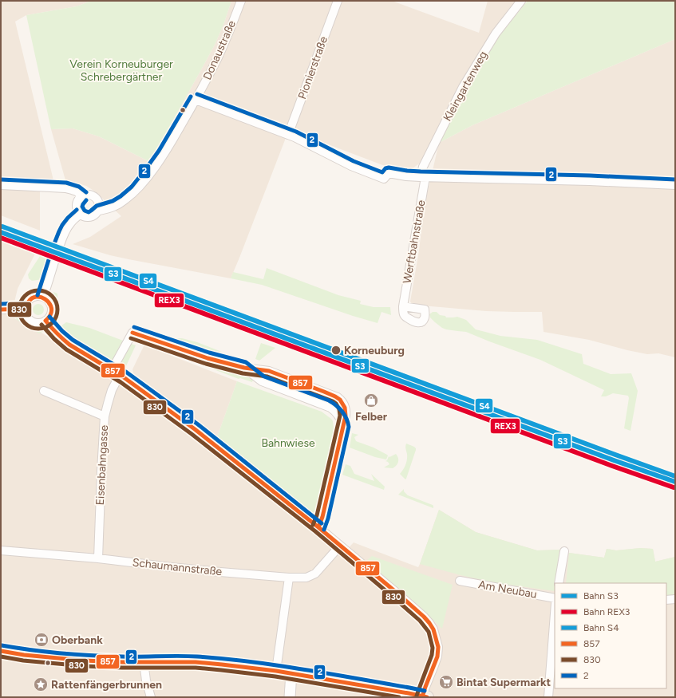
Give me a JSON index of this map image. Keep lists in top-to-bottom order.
{
  "streets": {
    "street": [
      "Donaustraße",
      "Pionierstraße",
      "Kleingartenweg",
      "Werftbahnstraße",
      "Eisenbahngasse",
      "Schaumannstraße",
      "Am Neubau"
    ]
  },
  "crossings": [
    ["Kleingartenweg", "Werftbahnstraße"],
    ["Eisenbahngasse", "Schaumannstraße"]
  ],
  "parks": ["Verein Korneuburger Schrebergärtner", "Bahnwiese"],
  "places": {
    "other": ["Korneuburg"],
    "shop": ["Felber"],
    "bank": ["Oberbank"],
    "supermarket": ["Bintat Supermarkt"],
    "place": ["Rattenfängerbrunnen"]
  },
  "lines": [
    "transit line 2",
    "rail line S4",
    "rail line S3",
    "rail line REX3",
    "transit line 830",
    "transit line 857"
  ],
  "legend": [
    "Bahn S3",
    "Bahn REX3",
    "Bahn S4",
    "857",
    "830",
    "2"
  ]
}
